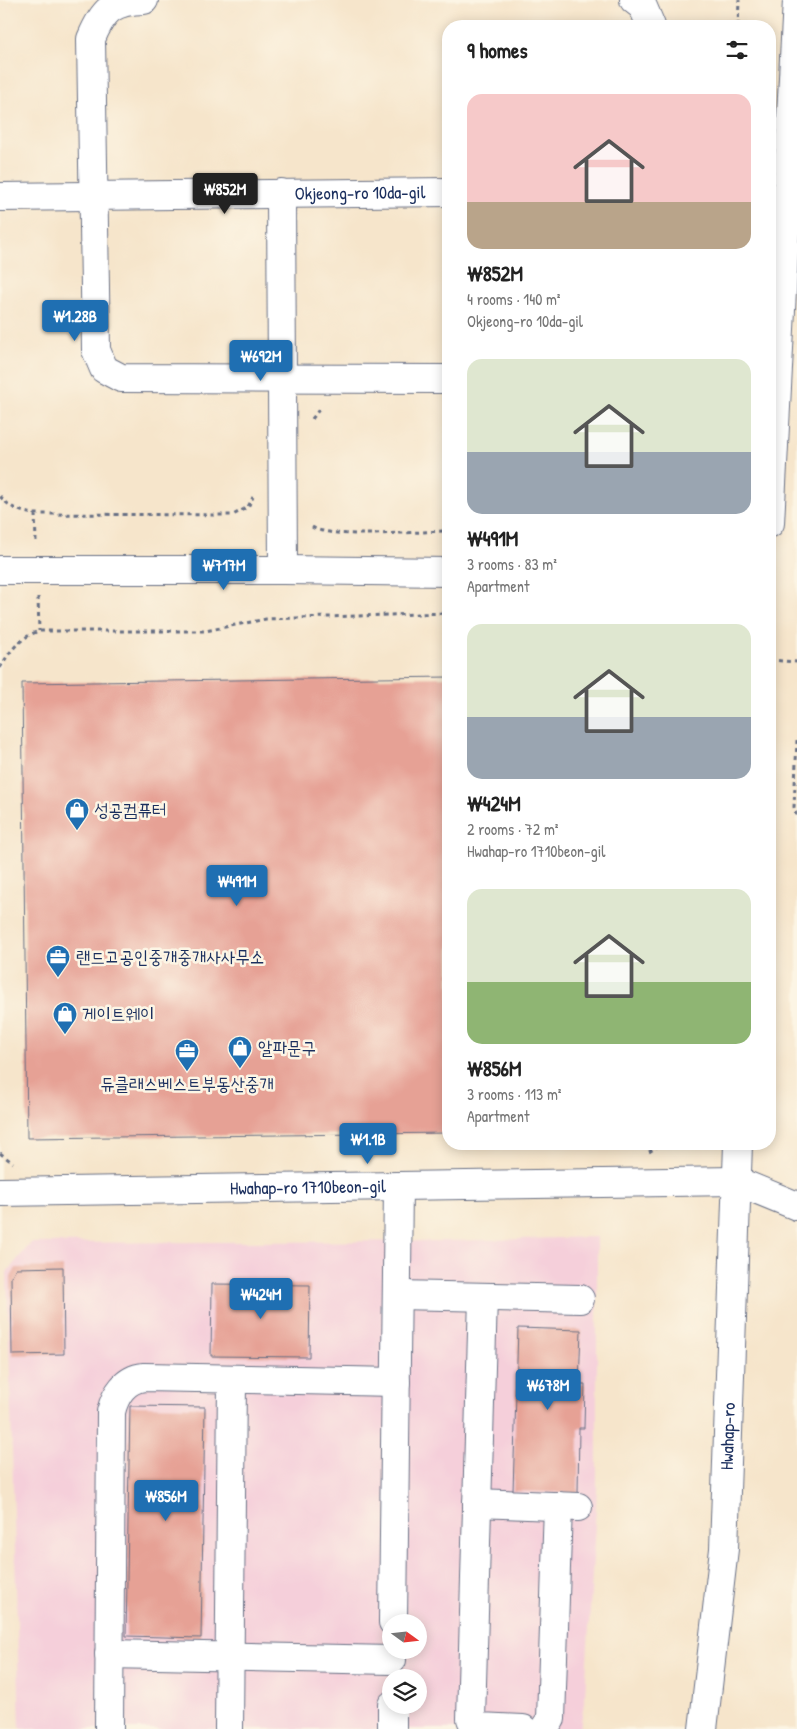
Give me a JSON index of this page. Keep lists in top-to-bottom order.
{
  "streets": {
    "street": ["Okjeong-ro 10da-gil", "Hwahap-ro 1710beon-gil", "Hwahap-ro"]
  },
  "crossings": [
    ["Hwahap-ro 1710beon-gil", "Hwahap-ro"]
  ],
  "places": {
    "shop": ["성공컴퓨터", "게이트웨이", "알파문구"],
    "office": ["랜드고공인중개중개사사무소", "듀클래스베스트부동산중개"]
  },
  "north": "right",
  "page": {
    "heading": "9 homes",
    "list": [
      {
        "name": "₩852M",
        "note": "4 rooms · 140 m² · Okjeong-ro 10da-gil"
      },
      {
        "name": "₩491M",
        "note": "3 rooms · 83 m² · Apartment"
      },
      {
        "name": "₩424M",
        "note": "2 rooms · 72 m² · Hwahap-ro 1710beon-gil"
      },
      {
        "name": "₩856M",
        "note": "3 rooms · 113 m² · Apartment"
      }
    ],
    "price": [
      "₩852M",
      "₩1.28B",
      "₩692M",
      "₩717M",
      "₩491M",
      "₩1.1B",
      "₩424M",
      "₩678M",
      "₩856M"
    ]
  }
}
